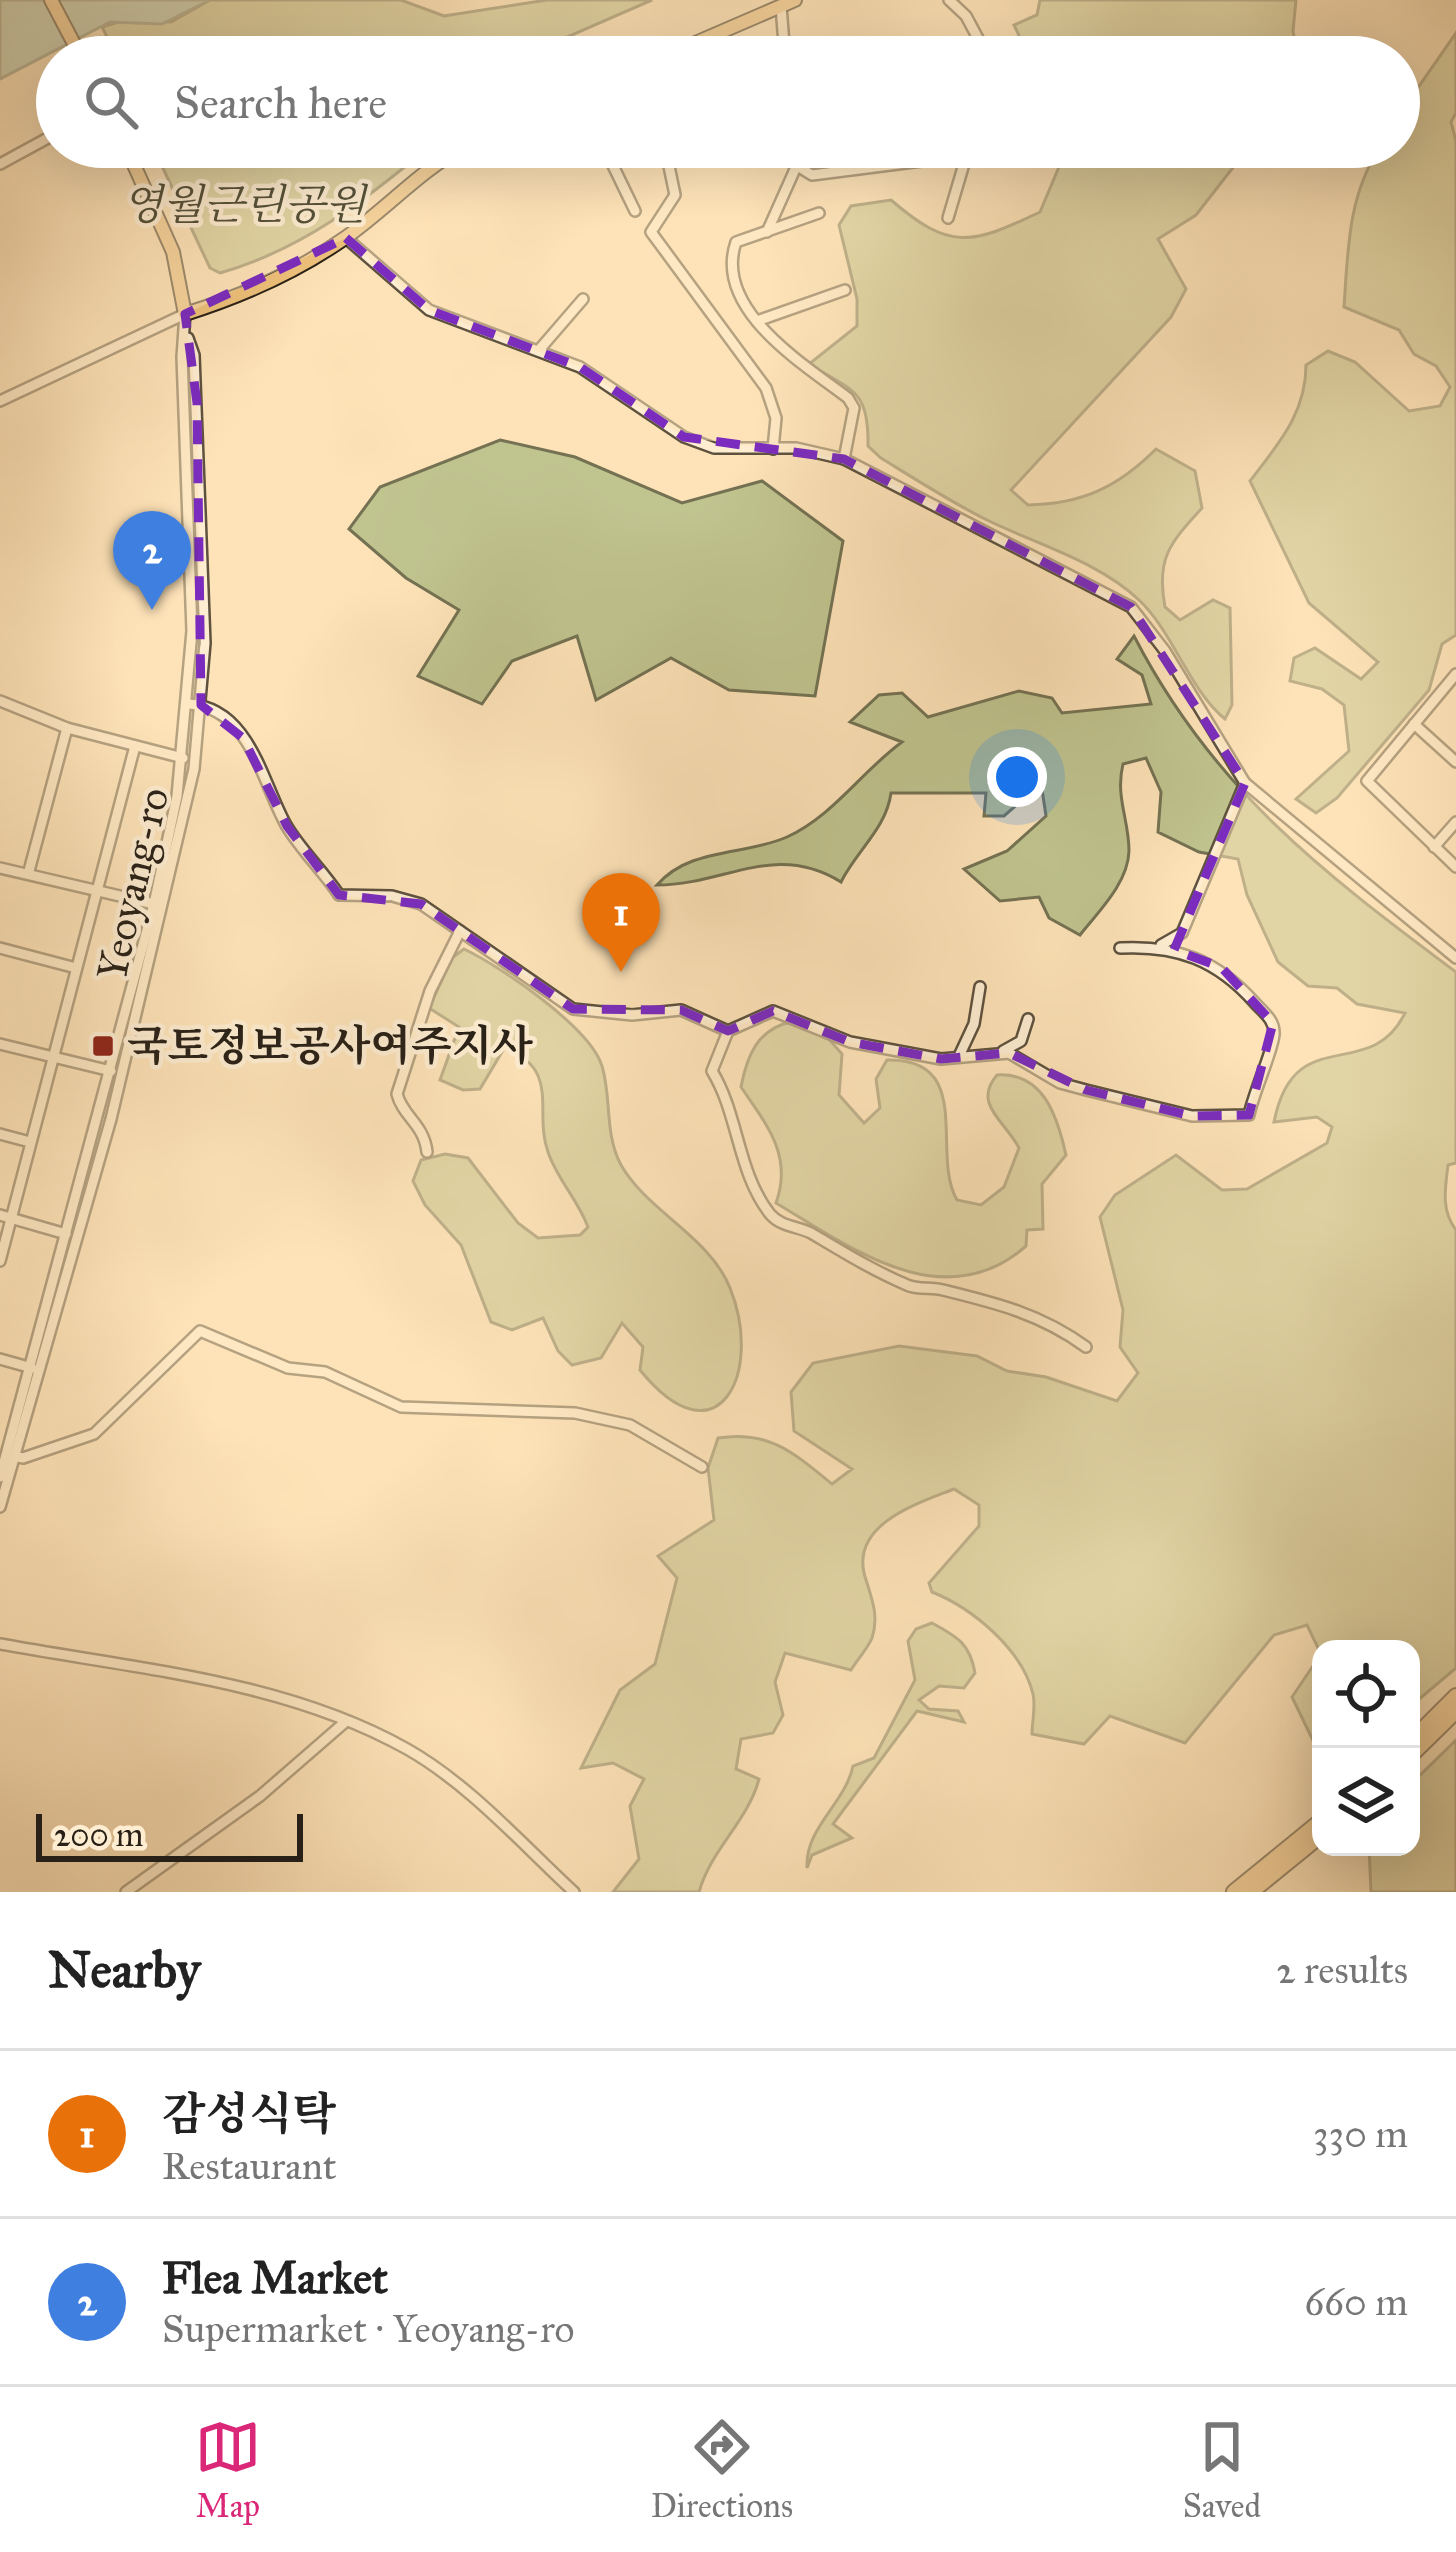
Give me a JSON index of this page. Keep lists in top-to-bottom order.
{
  "streets": {
    "main road": ["Yeoyang-ro"]
  },
  "parks": ["영월근린공원"],
  "places": {
    "transit": ["국토정보공사여주지사"]
  },
  "scale_bar": "200 m",
  "page": {
    "search": "Search here",
    "pins": ["2", "1"],
    "scale": "200 m",
    "heading": ["Nearby", "2 results"],
    "list": [
      {
        "mark": "1",
        "name": "감성식탁",
        "note": "Restaurant",
        "value": "330 m"
      },
      {
        "mark": "2",
        "name": "Flea Market",
        "note": "Supermarket · Yeoyang-ro",
        "value": "660 m"
      }
    ],
    "nav": ["Map", "Directions", "Saved"]
  }
}
